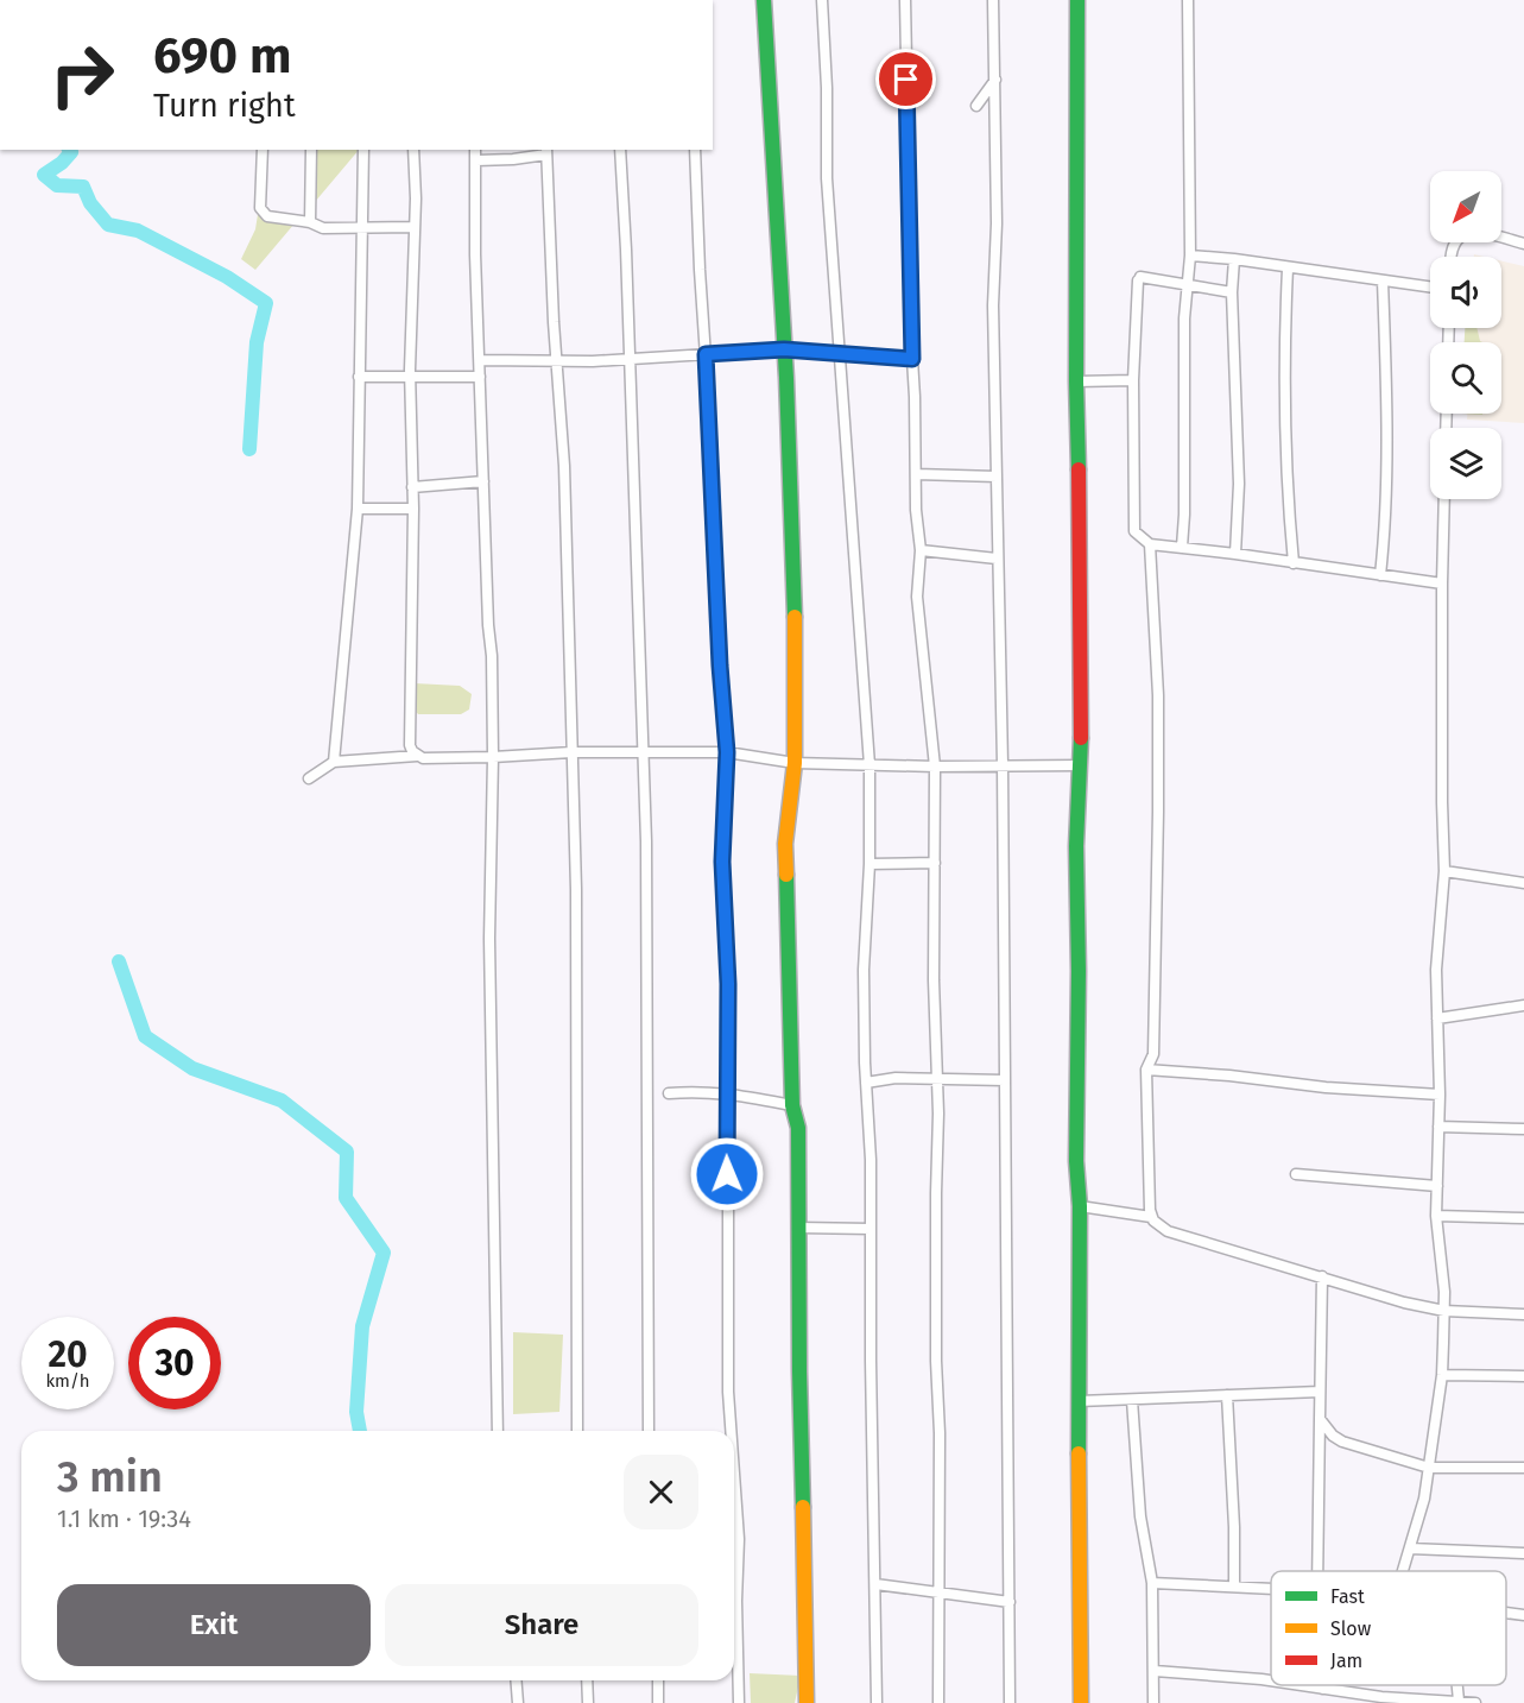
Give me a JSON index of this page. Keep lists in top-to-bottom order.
{
  "legend": ["Fast", "Slow", "Jam"],
  "north": "bottom left",
  "page": {
    "turn": ["690 m", "Turn right"],
    "speed": "20 km/h",
    "limit": "30",
    "heading": ["3 min", "1.1 km · 19:34"],
    "buttons": ["Exit", "Share"]
  }
}
